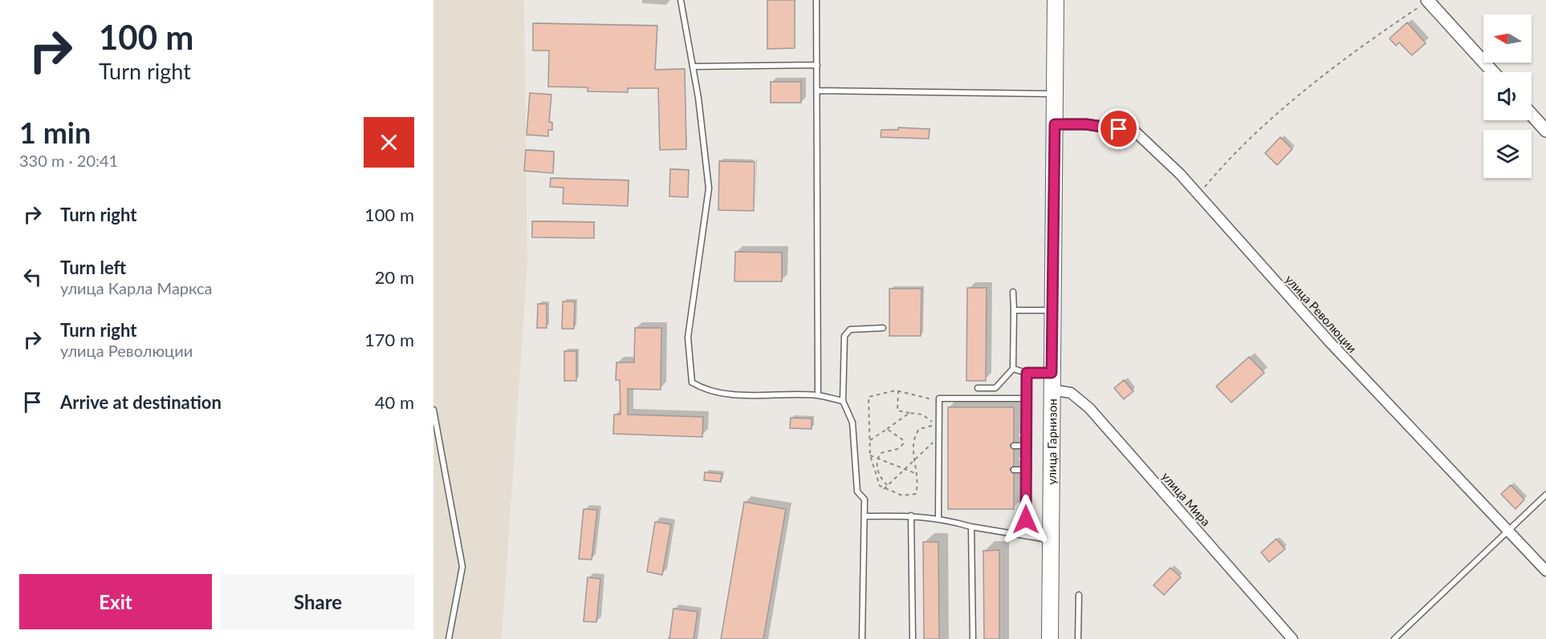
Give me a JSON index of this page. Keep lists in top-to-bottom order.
{
  "streets": {
    "main road": ["улица Гарнизон"],
    "street": ["улица Революции", "улица Мира"]
  },
  "crossings": [
    ["улица Революции", "улица Гарнизон"],
    ["улица Гарнизон", "улица Мира"]
  ],
  "north": "left",
  "page": {
    "turn": ["100 m", "Turn right"],
    "heading": ["1 min", "330 m · 20:41"],
    "list": [
      {
        "name": "Turn right",
        "value": "100 m"
      },
      {
        "name": "Turn left",
        "note": "улица Карла Маркса",
        "value": "20 m"
      },
      {
        "name": "Turn right",
        "note": "улица Революции",
        "value": "170 m"
      },
      {
        "name": "Arrive at destination",
        "value": "40 m"
      }
    ],
    "buttons": ["Exit", "Share"]
  }
}
